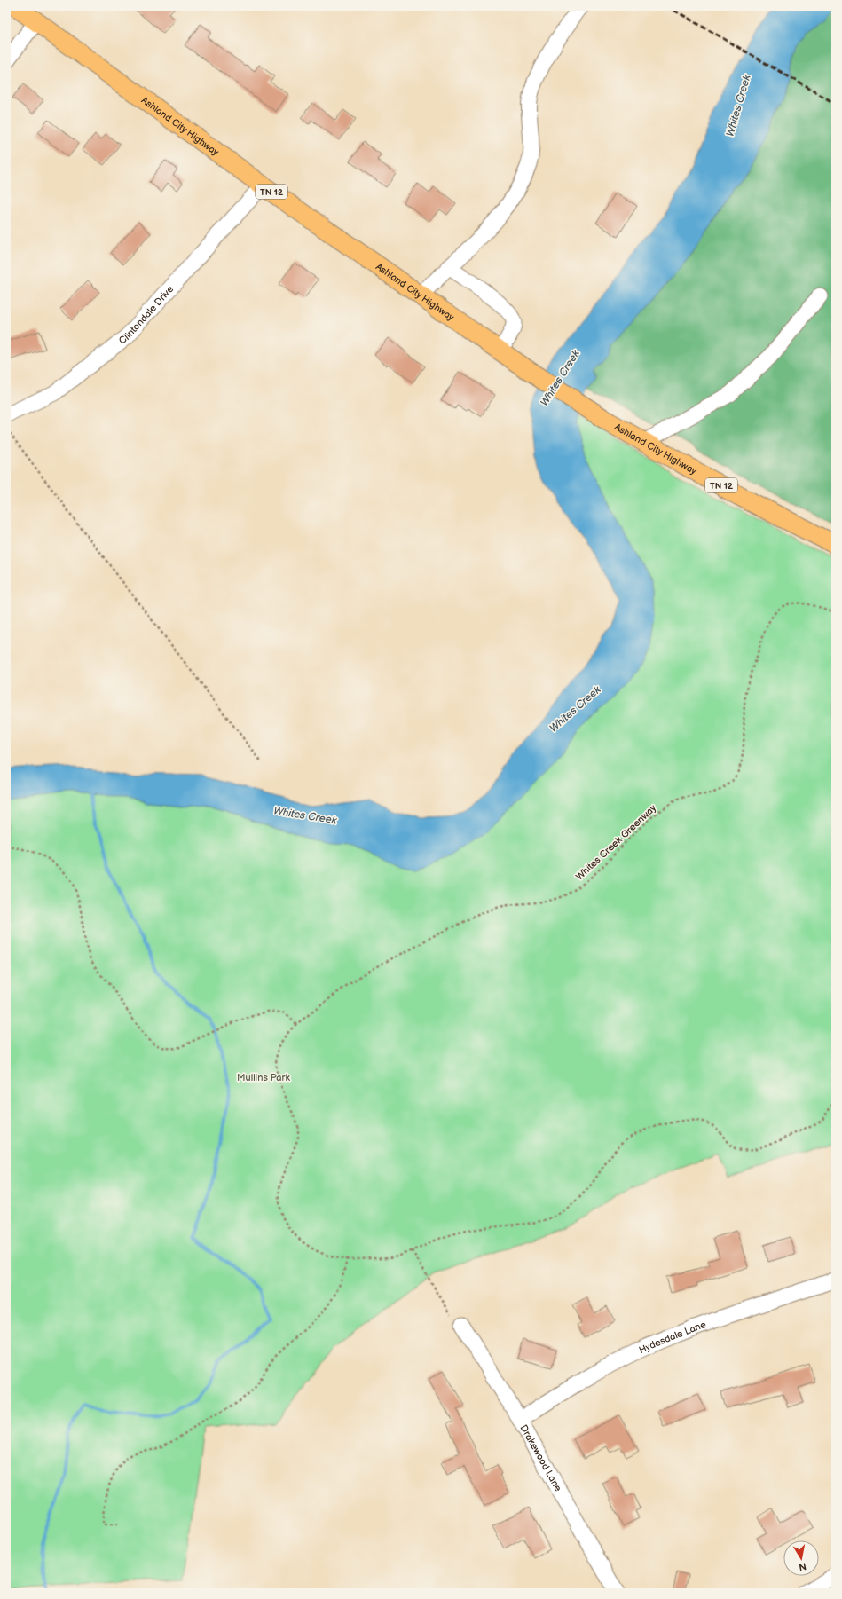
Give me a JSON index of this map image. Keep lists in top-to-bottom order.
{
  "streets": {
    "main road": ["Ashland City Highway", "TN 12"],
    "street": ["Clintondale Drive", "Hydesdale Lane", "Drakewood Lane"],
    "path": ["Whites Creek Greenway"]
  },
  "crossings": [
    ["Ashland City Highway", "Clintondale Drive"],
    ["Hydesdale Lane", "Drakewood Lane"]
  ],
  "water": ["Whites Creek"],
  "parks": ["Mullins Park"],
  "north": "bottom"
}
